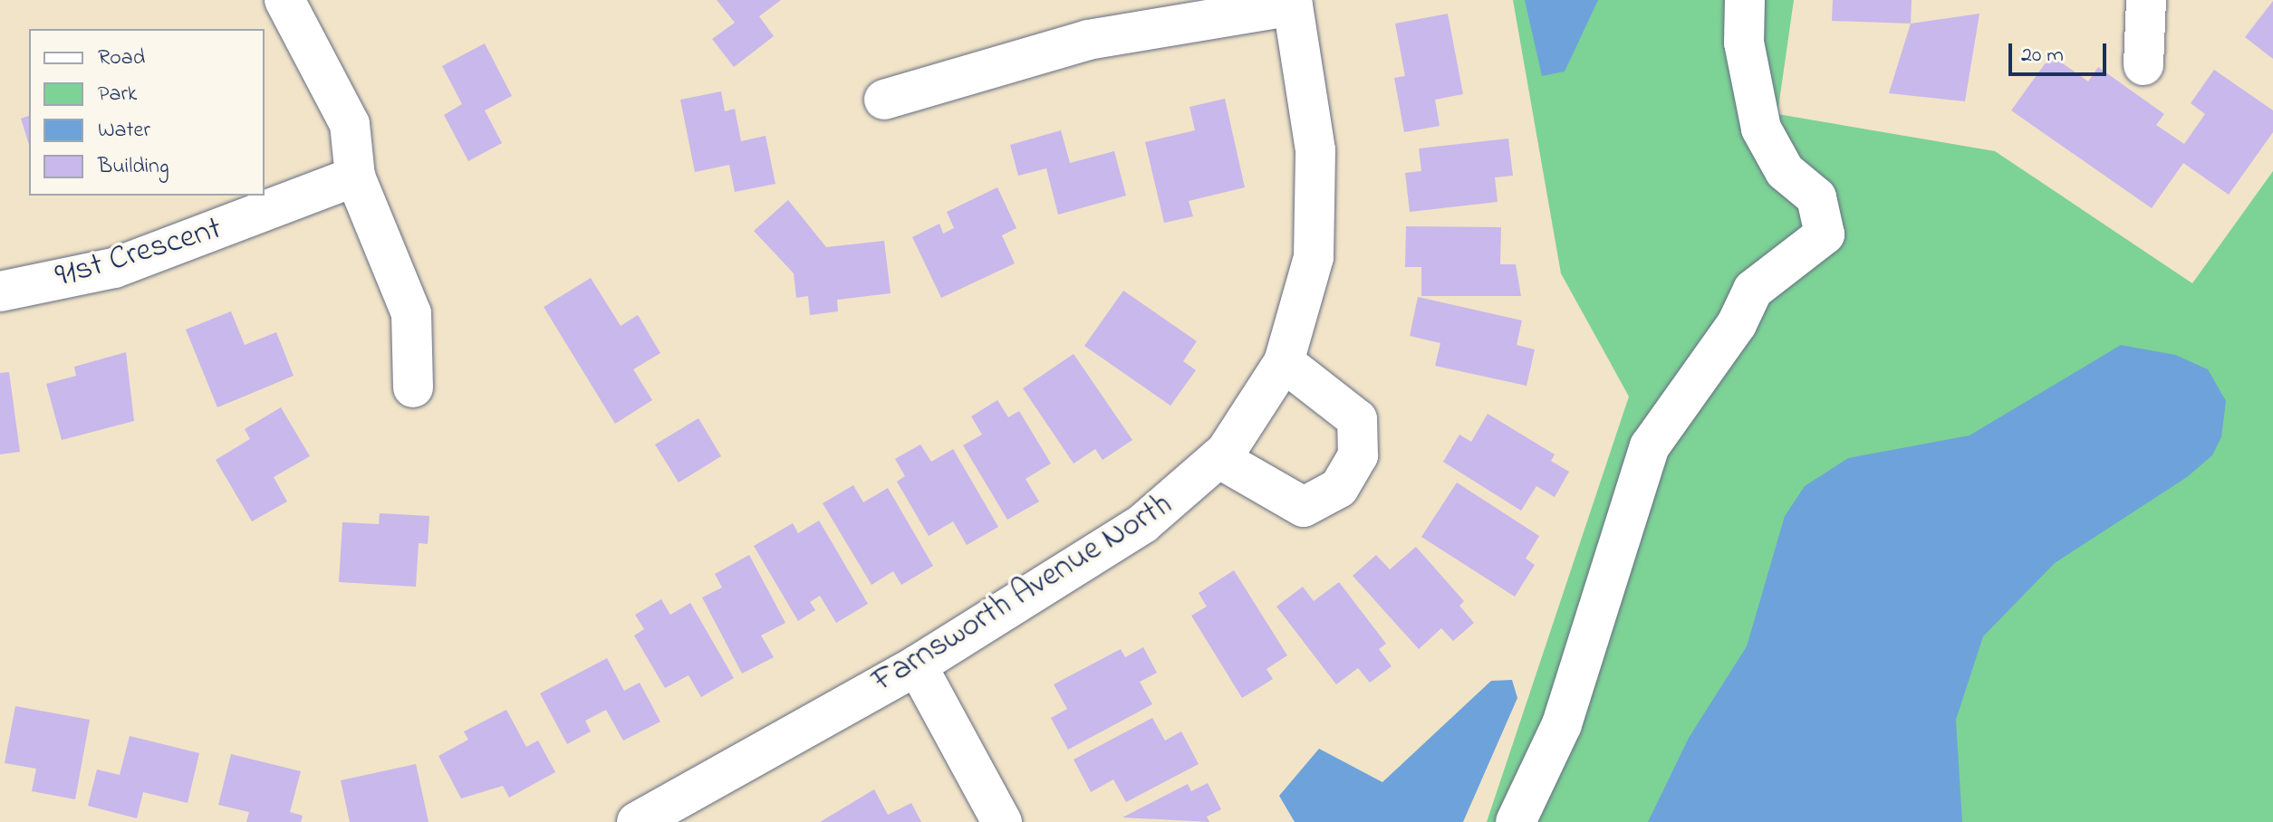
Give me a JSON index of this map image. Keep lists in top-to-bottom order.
{
  "streets": {
    "street": ["91st Crescent", "Farnsworth Avenue North"]
  },
  "legend": [
    "Road",
    "Park",
    "Water",
    "Building"
  ],
  "scale_bar": "20 m"
}
